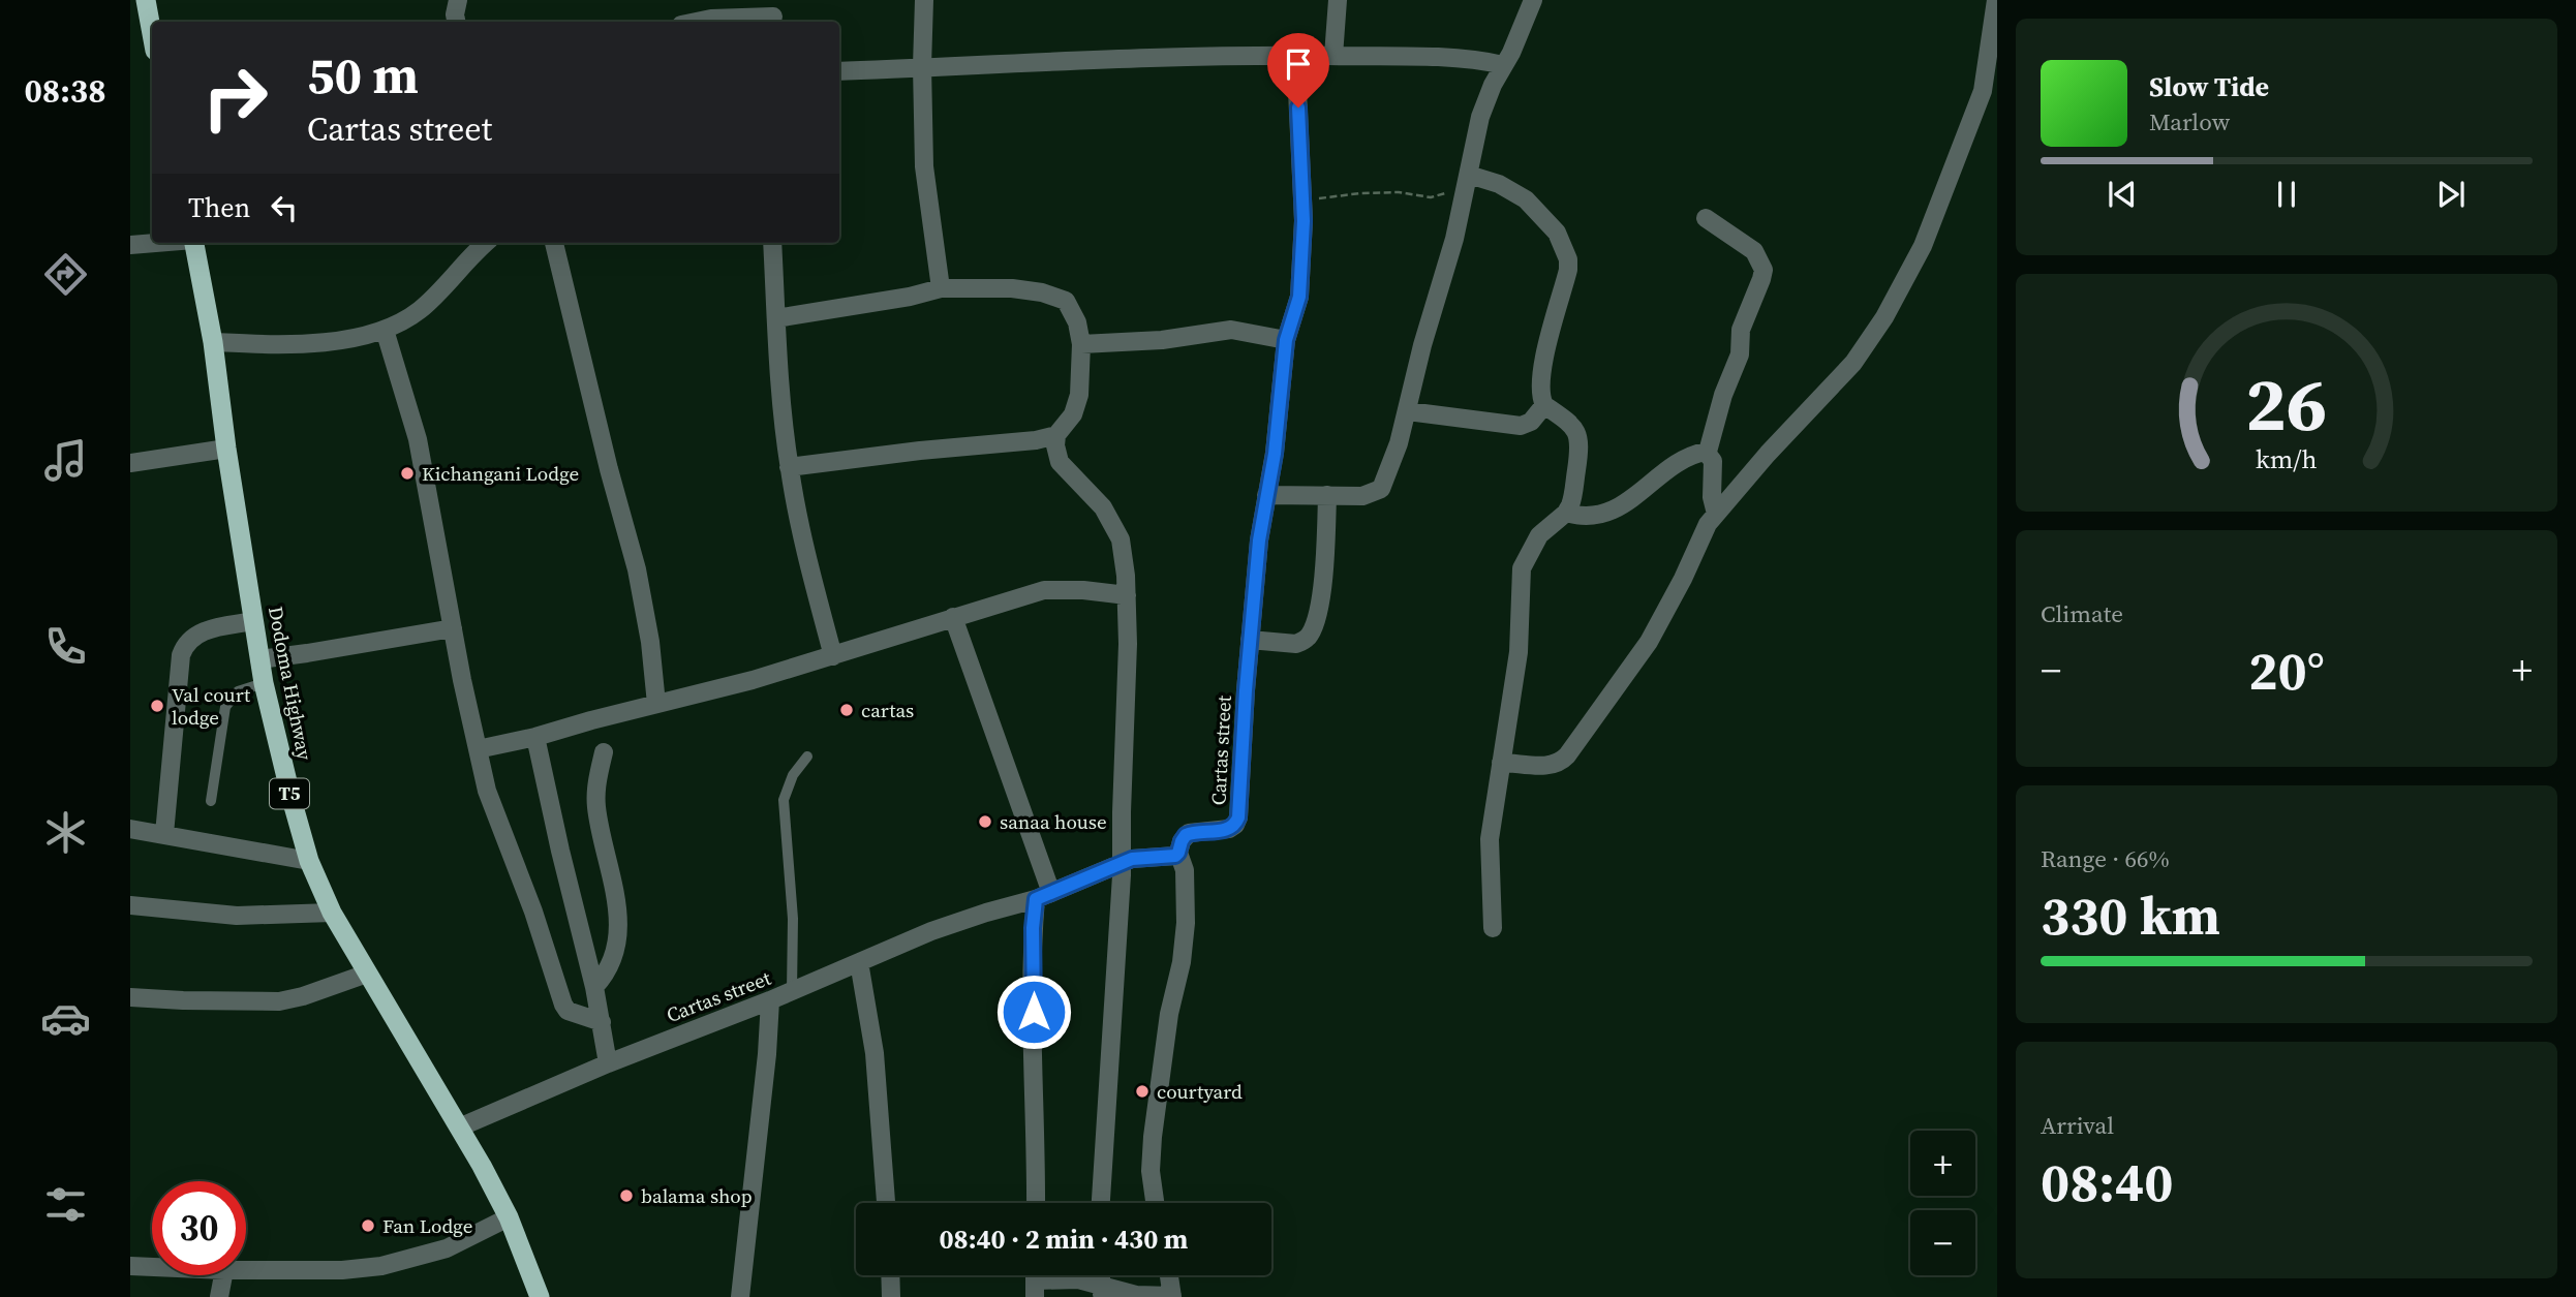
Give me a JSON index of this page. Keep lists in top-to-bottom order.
{
  "streets": {
    "highway": ["Dodoma Highway", "T5"],
    "street": ["Cartas street"]
  },
  "crossings": [
    ["Dodoma Highway", "Cartas street"]
  ],
  "places": [
    "Kichangani Lodge",
    "Val court lodge",
    "cartas",
    "sanaa house",
    "courtyard",
    "balama shop",
    "Fan Lodge"
  ],
  "page": {
    "tabs": "08:38",
    "turn": ["50 m", "Cartas street"],
    "song": ["Slow Tide", "Marlow"],
    "then": "Then",
    "tile": [
      "Climate",
      ["Range · 66%", "330 km"],
      ["Arrival", "08:40"]
    ],
    "heat": ["−", "20°", "+"],
    "map_buttons": ["+", "−"],
    "limit": "30",
    "trip": "08:40 · 2 min · 430 m",
    "gauge": ["26", "km/h"]
  }
}
